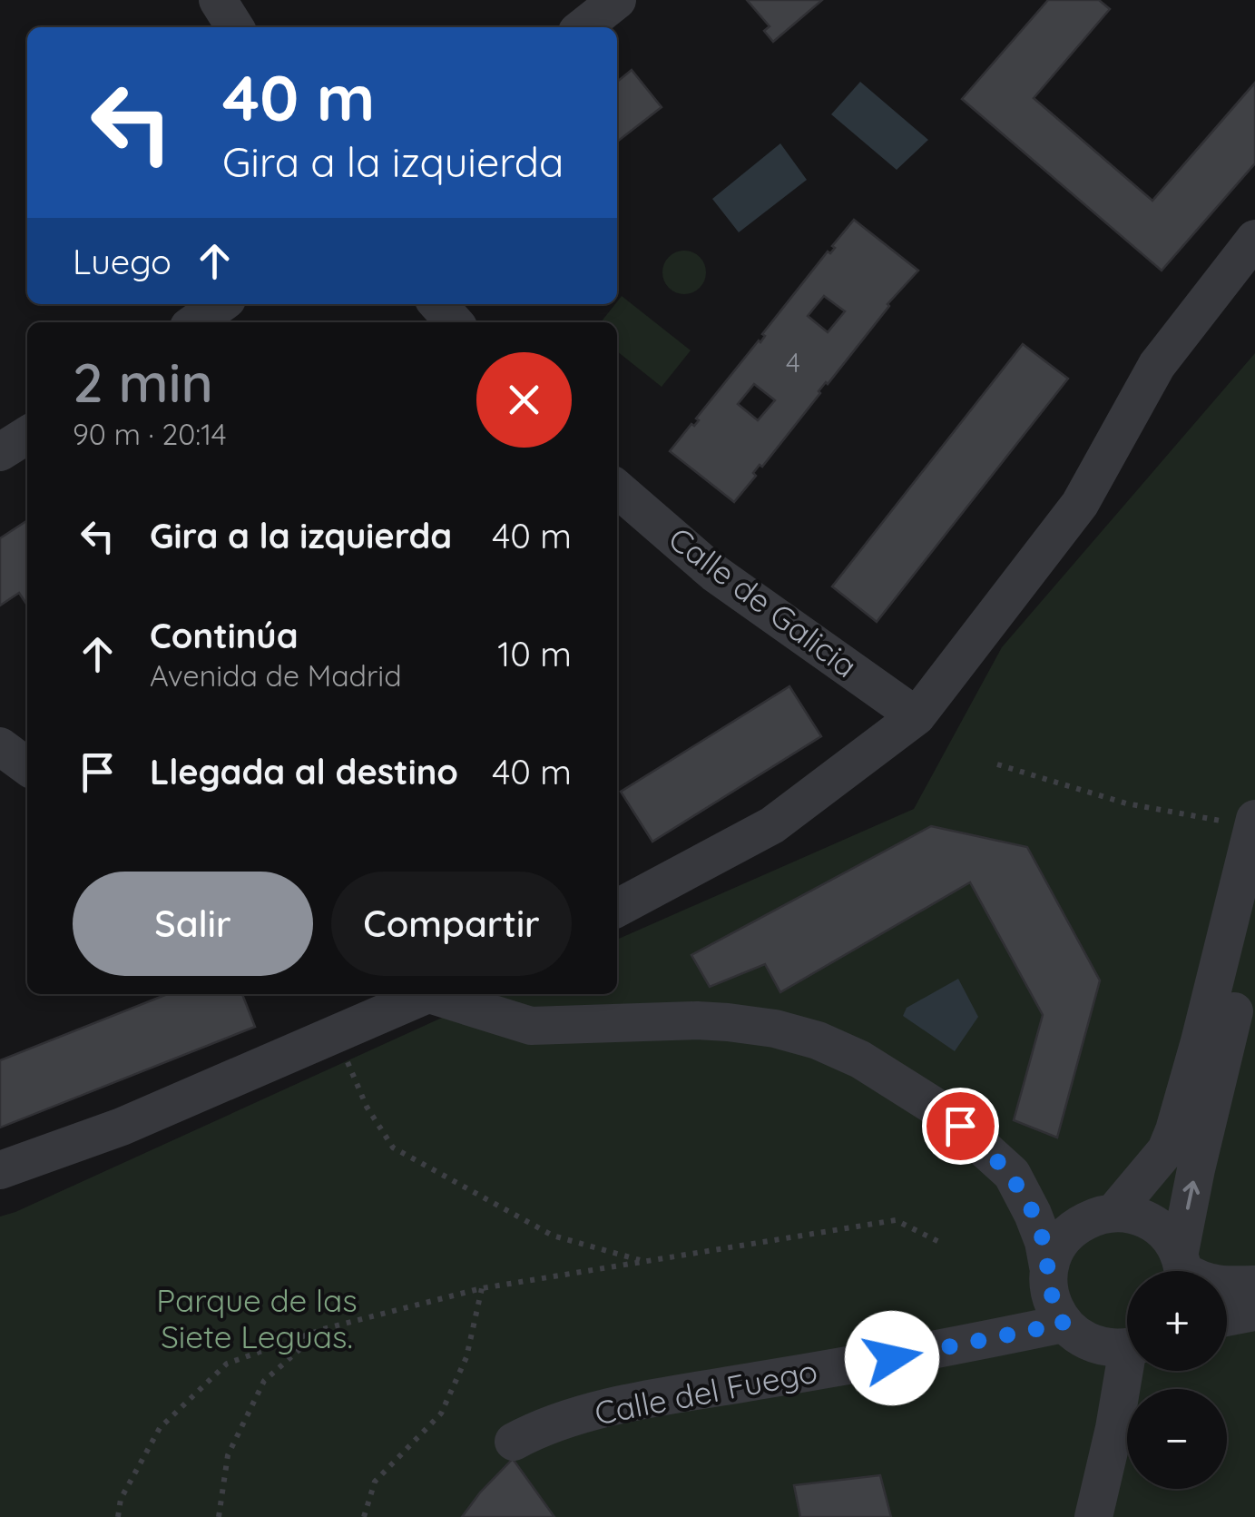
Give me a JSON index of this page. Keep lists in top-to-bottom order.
{
  "streets": {
    "street": ["Calle de Galicia", "Calle del Fuego"]
  },
  "parks": ["Parque de las Siete Leguas."],
  "house_numbers": ["4"],
  "page": {
    "turn": ["40 m", "Gira a la izquierda"],
    "then": "Luego",
    "heading": ["2 min", "90 m · 20:14"],
    "list": [
      {
        "name": "Gira a la izquierda",
        "value": "40 m"
      },
      {
        "name": "Continúa",
        "note": "Avenida de Madrid",
        "value": "10 m"
      },
      {
        "name": "Llegada al destino",
        "value": "40 m"
      }
    ],
    "buttons": ["Salir", "Compartir"],
    "map_buttons": ["+", "−"]
  }
}
